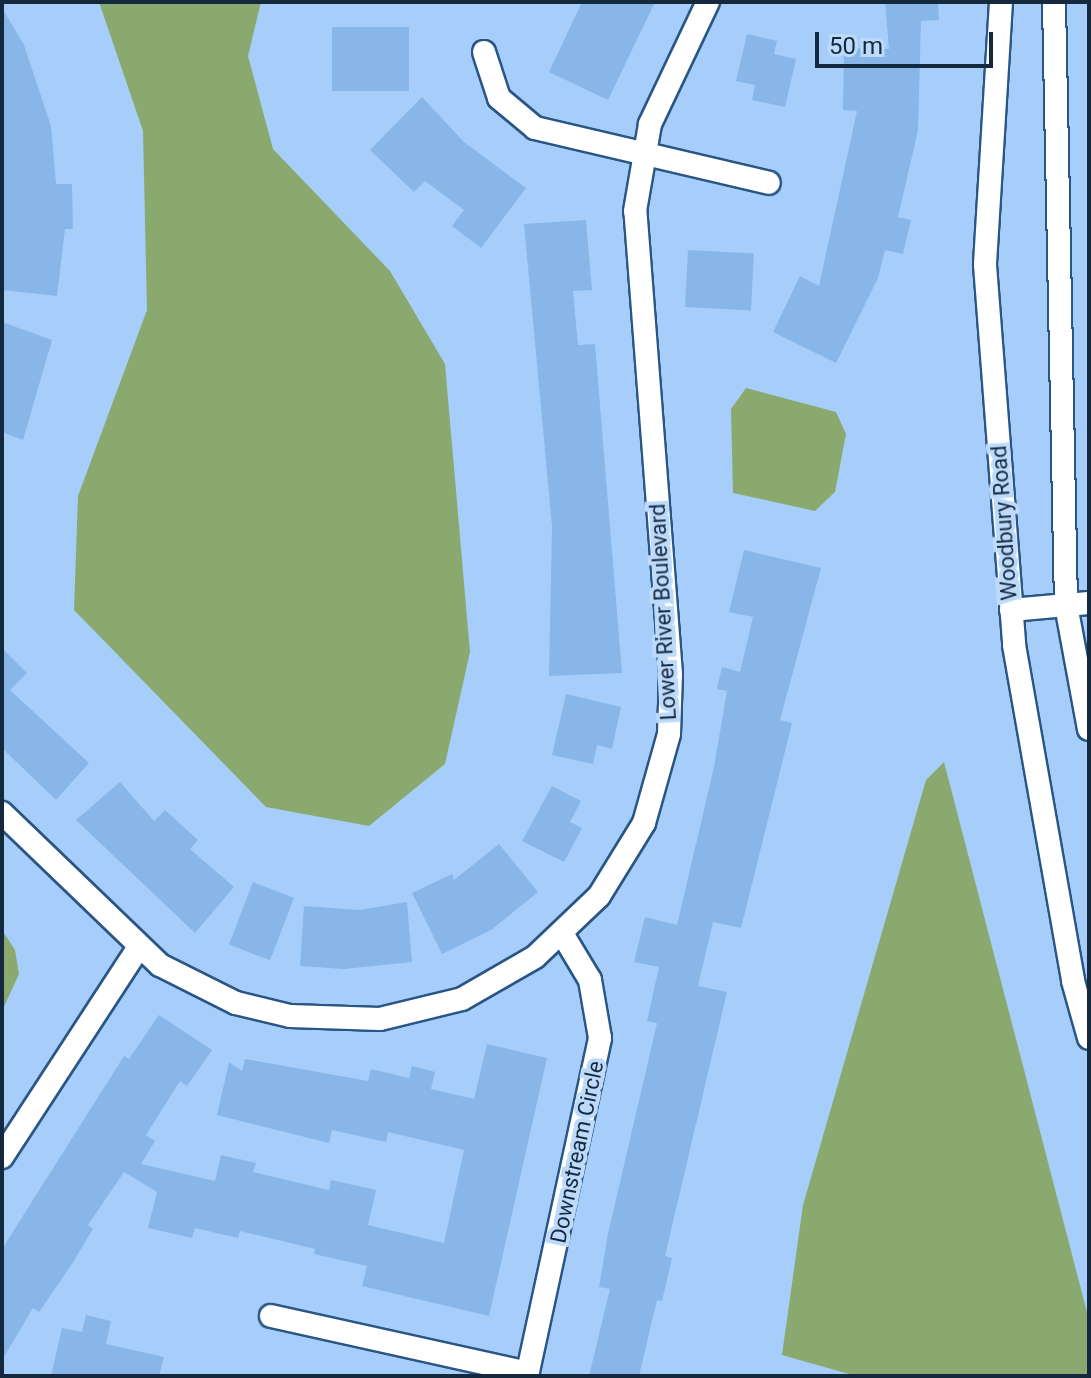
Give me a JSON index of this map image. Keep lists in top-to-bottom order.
{
  "streets": {
    "street": ["Woodbury Road", "Lower River Boulevard", "Downstream Circle"]
  },
  "crossings": [
    ["Lower River Boulevard", "Downstream Circle"]
  ],
  "scale_bar": "50 m"
}
